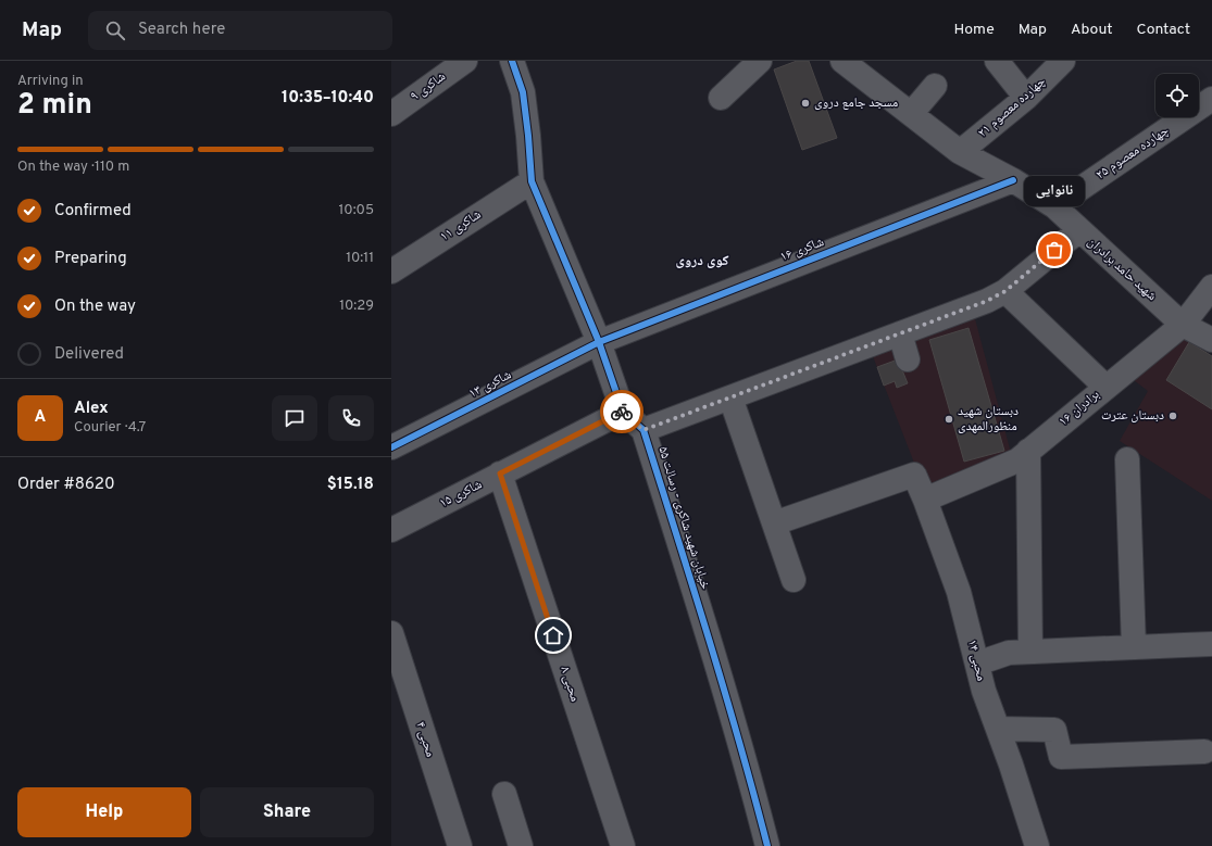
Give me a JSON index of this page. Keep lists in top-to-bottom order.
{
  "streets": {
    "street": [
      "شاکری ۹",
      "چهارده معصوم ۲۱",
      "چهارده معصوم ۲۵",
      "شاکری ۱۱",
      "شاکری ۱۶",
      "شهید حامد برادران",
      "شاکری ۱۳",
      "برادران ۱۶",
      "شاکری ۱۵",
      "خیابان شهید شاکری - رسالت ۵۵",
      "محبی ۱۴",
      "محبی ۸",
      "محبی ۴"
    ]
  },
  "crossings": [
    ["چهارده معصوم ۲۱", "شهید حامد برادران"],
    ["چهارده معصوم ۲۵", "شهید حامد برادران"],
    ["شاکری ۱۶", "شهید حامد برادران"],
    ["شاکری ۱۶", "شاکری ۱۳"],
    ["شهید حامد برادران", "برادران ۱۶"],
    ["برادران ۱۶", "محبی ۱۴"],
    ["شاکری ۱۵", "محبی ۸"]
  ],
  "districts": ["کوی دروی"],
  "places": [
    "مسجد جامع دروی",
    "نانوایی",
    "دبستان عترت",
    "دبستان شهید منظورالمهدی"
  ],
  "page": {
    "header": "Map",
    "search": "Search here",
    "nav": [
      "Home",
      "Map",
      "About",
      "Contact"
    ],
    "heading": ["2 min", "Arriving in", "10:35–10:40"],
    "panel": [
      "Alex",
      "Courier · 4.7",
      "Order #8620",
      "$15.18"
    ],
    "bar": "On the way · 110 m",
    "bubble": "نانوایی",
    "list": [
      ["Confirmed", "10:05"],
      ["Preparing", "10:11"],
      ["On the way", "10:29"],
      "Delivered"
    ],
    "round": "A",
    "buttons": ["Help", "Share"]
  }
}
